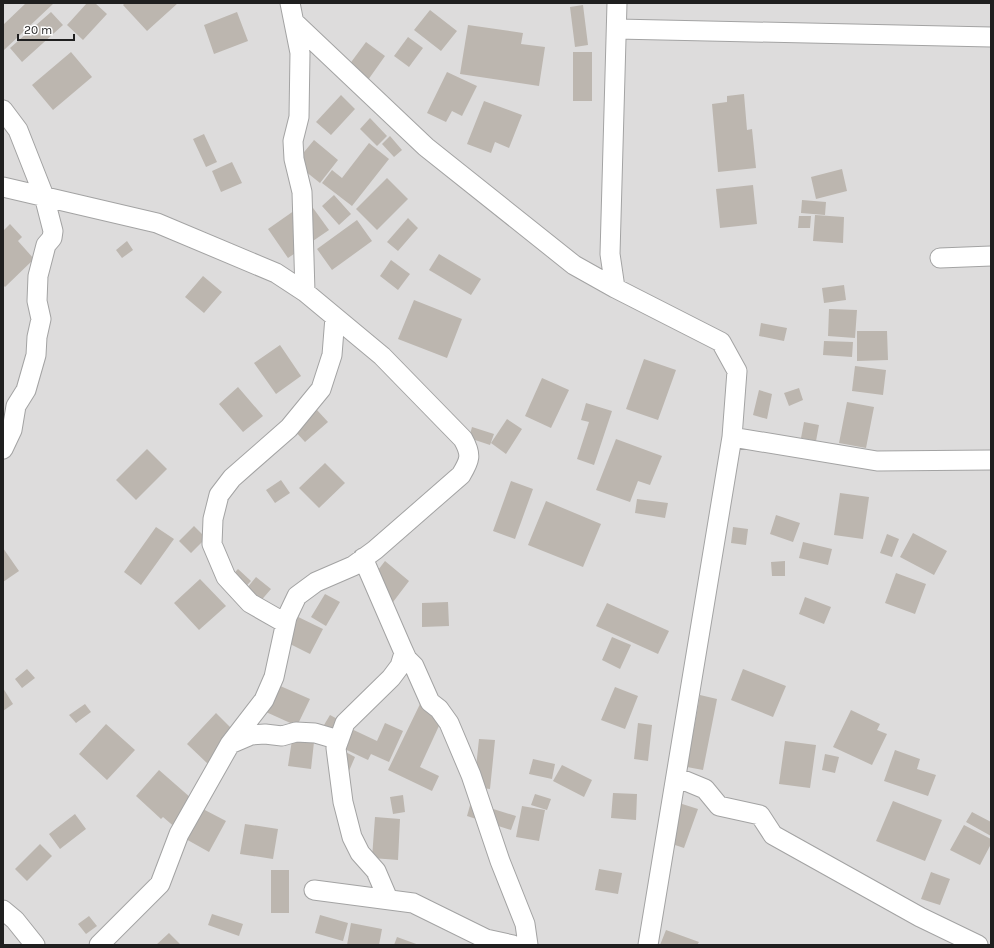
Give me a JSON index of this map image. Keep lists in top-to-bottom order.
{
  "scale_bar": "20 m"
}
